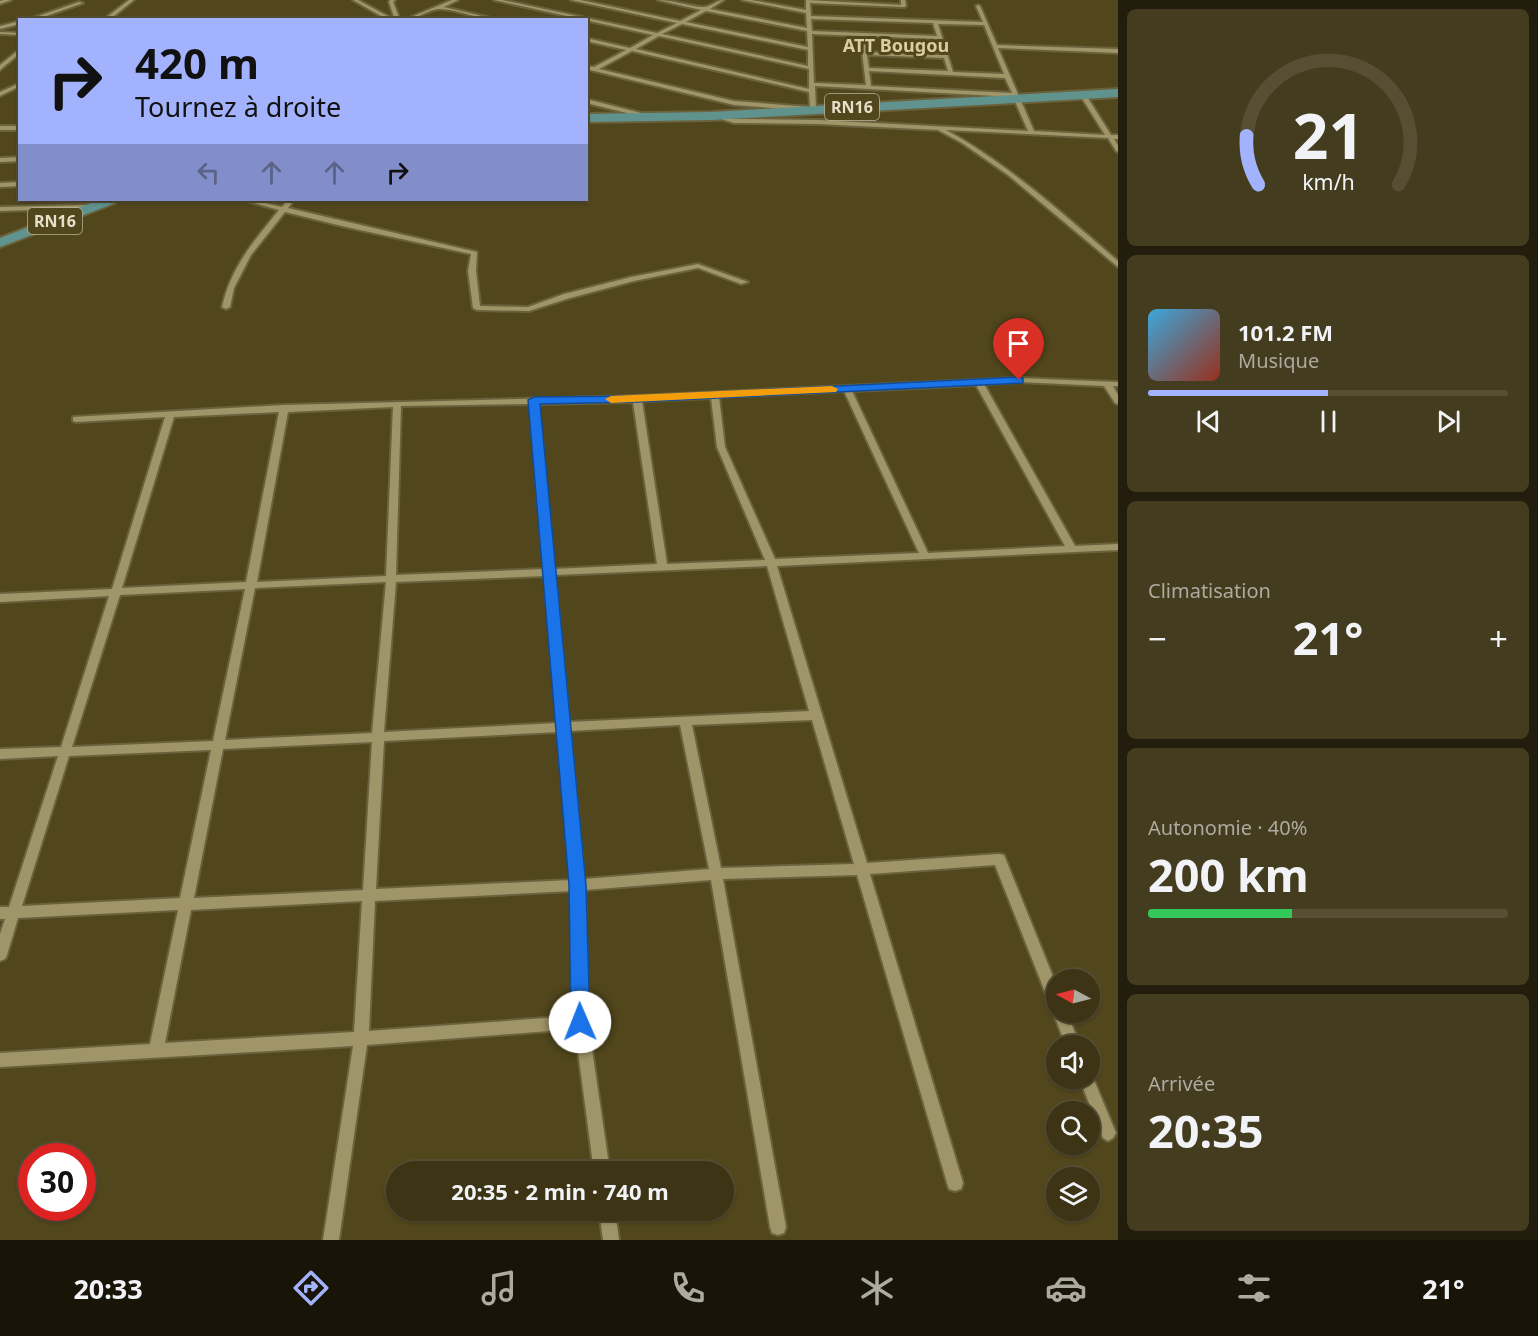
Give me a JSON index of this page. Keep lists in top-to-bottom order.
{
  "streets": {
    "main road": ["RN16"]
  },
  "districts": ["ATT Bougou"],
  "north": "left",
  "page": {
    "turn": ["420 m", "Tournez à droite"],
    "song": ["101.2 FM", "Musique"],
    "tile": [
      "Climatisation",
      ["Autonomie · 40%", "200 km"],
      ["Arrivée", "20:35"]
    ],
    "heat": ["−", "21°", "+"],
    "limit": "30",
    "trip": "20:35 · 2 min · 740 m",
    "tabs": ["20:33", "21°"],
    "gauge": ["21", "km/h"]
  }
}
